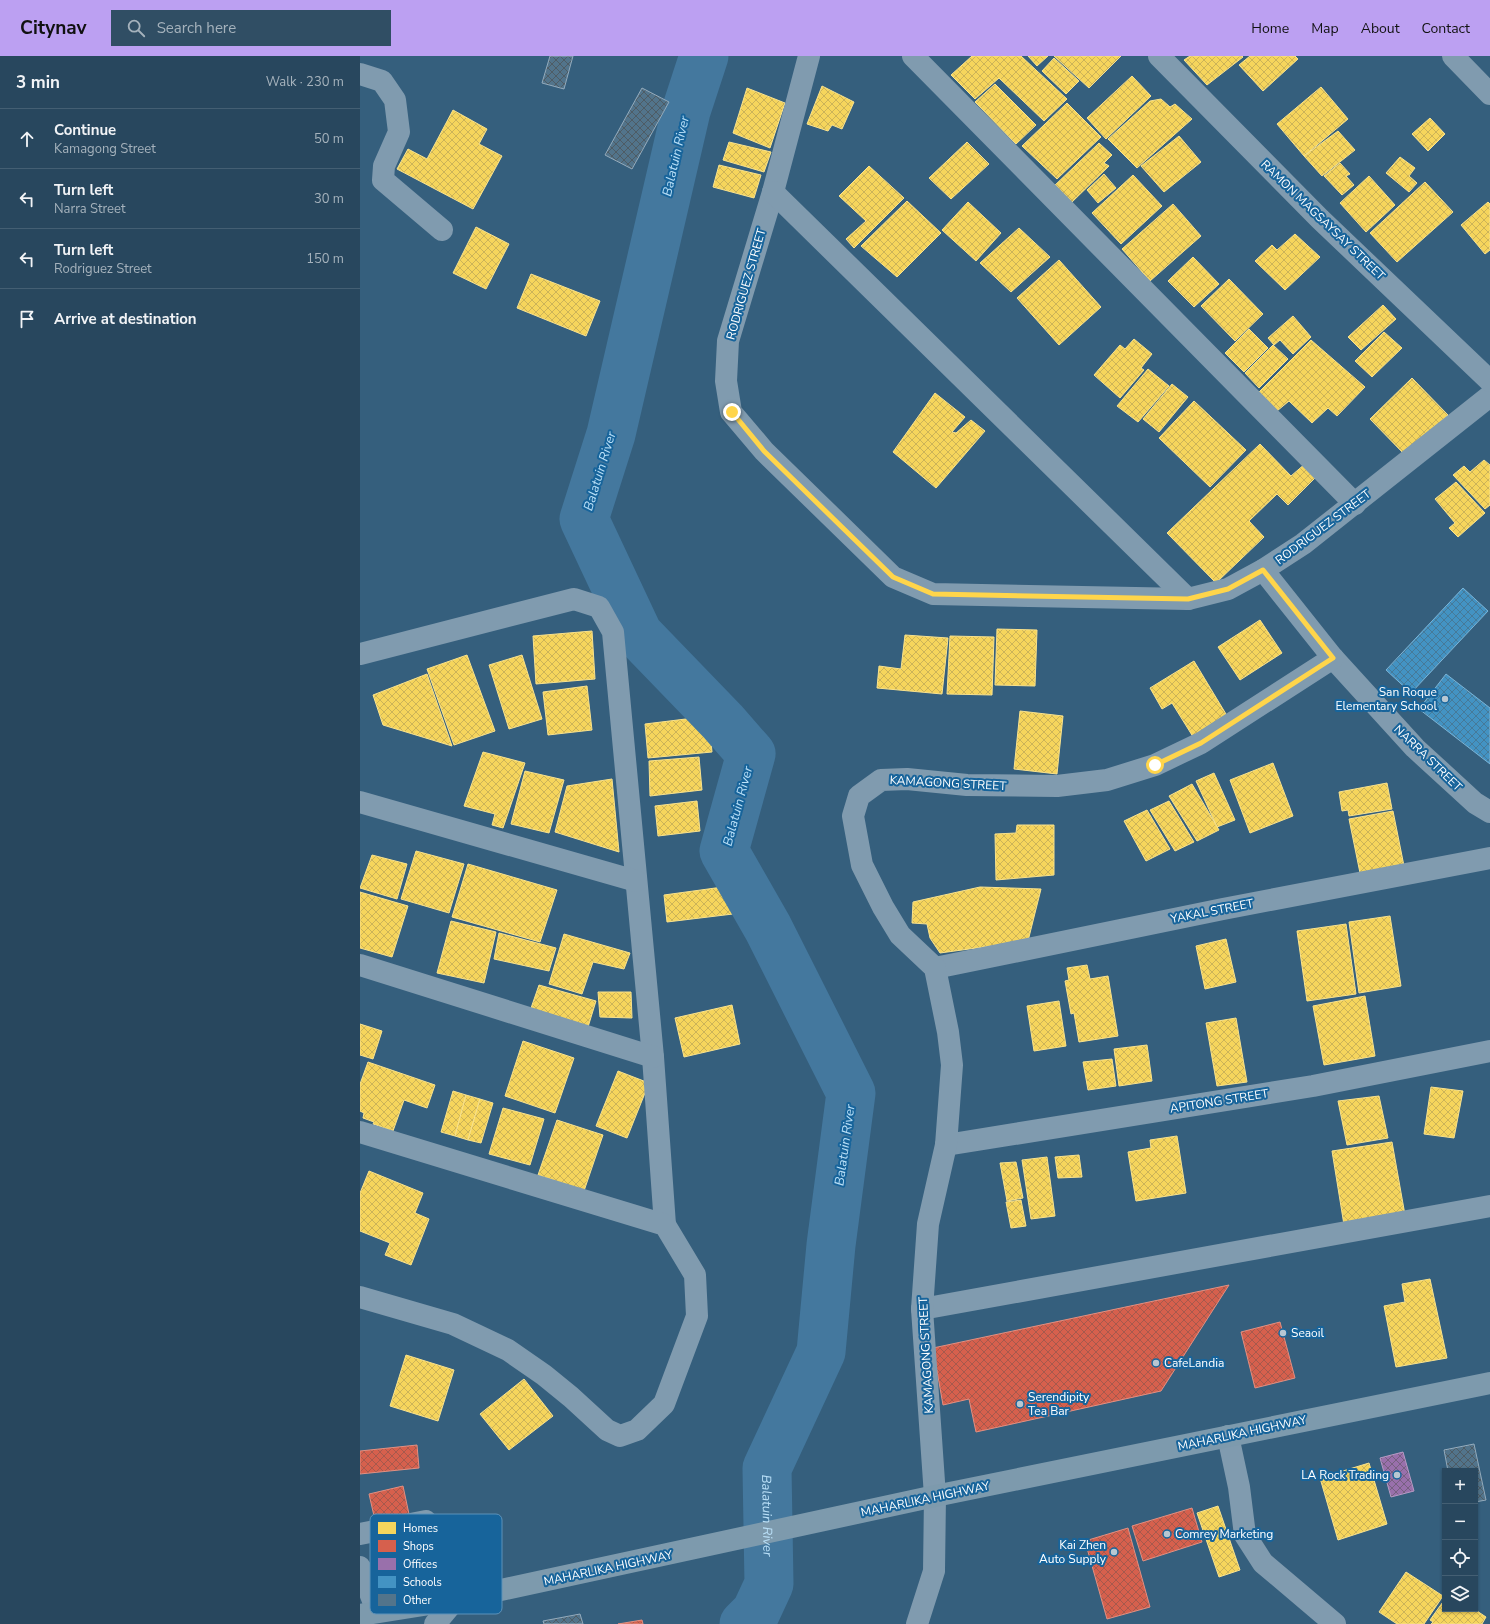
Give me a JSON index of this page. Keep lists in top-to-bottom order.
{
  "streets": {
    "main road": ["MAHARLIKA HIGHWAY"],
    "street": [
      "RAMON MAGSAYSAY STREET",
      "RODRIGUEZ STREET",
      "NARRA STREET",
      "KAMAGONG STREET",
      "YAKAL STREET",
      "APITONG STREET"
    ]
  },
  "crossings": [
    ["RODRIGUEZ STREET", "NARRA STREET"],
    ["NARRA STREET", "KAMAGONG STREET"],
    ["KAMAGONG STREET", "YAKAL STREET"],
    ["KAMAGONG STREET", "APITONG STREET"],
    ["KAMAGONG STREET", "MAHARLIKA HIGHWAY"]
  ],
  "water": ["Balatuin River"],
  "places": [
    "San Roque Elementary School",
    "Seaoil",
    "CafeLandia",
    "Serendipity Tea Bar",
    "LA Rock Trading",
    "Comrey Marketing",
    "Kai Zhen Auto Supply"
  ],
  "legend": [
    "Homes",
    "Shops",
    "Offices",
    "Schools",
    "Other"
  ],
  "page": {
    "header": "Citynav",
    "search": "Search here",
    "nav": [
      "Home",
      "Map",
      "About",
      "Contact"
    ],
    "heading": ["3 min", "Walk · 230 m"],
    "list": [
      ["Continue", "Kamagong Street", "50 m"],
      ["Turn left", "Narra Street", "30 m"],
      ["Turn left", "Rodriguez Street", "150 m"],
      "Arrive at destination"
    ],
    "map_buttons": ["+", "−"]
  }
}
